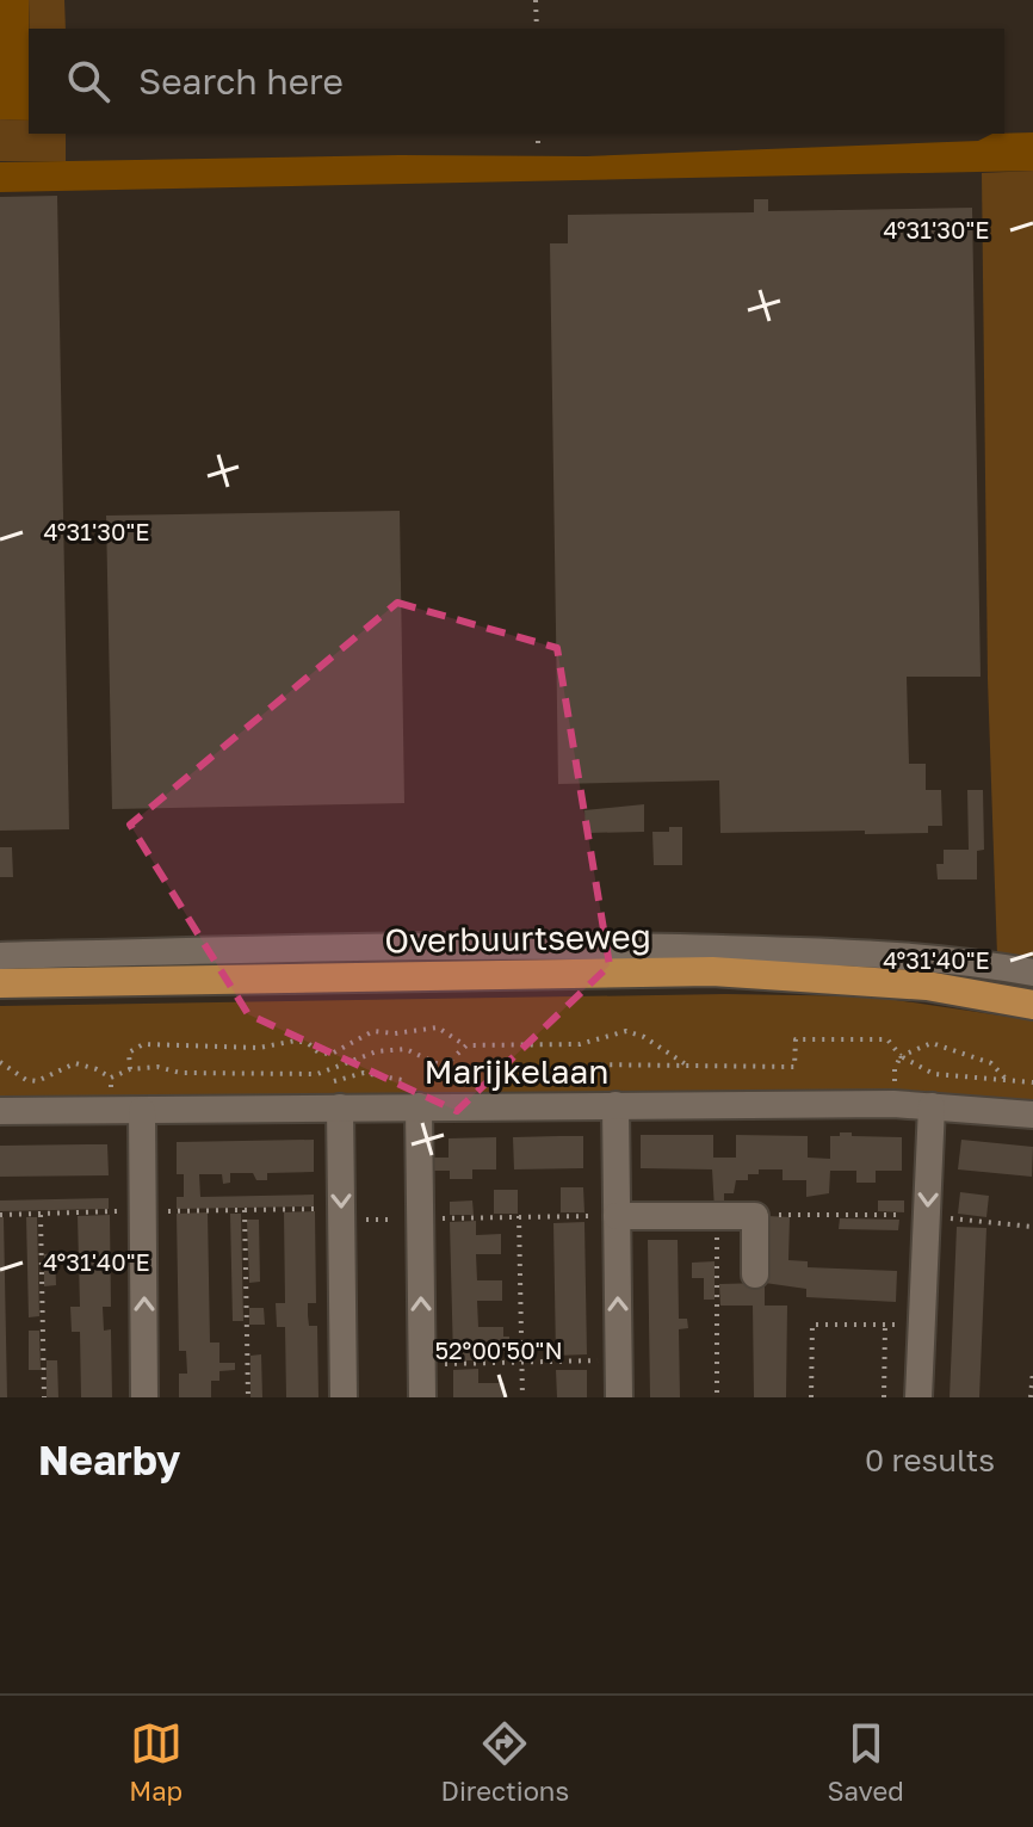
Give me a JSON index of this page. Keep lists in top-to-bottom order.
{
  "streets": {
    "main road": ["Overbuurtseweg"],
    "street": ["Marijkelaan"]
  },
  "page": {
    "search": "Search here",
    "heading": ["Nearby", "0 results"],
    "nav": ["Map", "Directions", "Saved"]
  },
  "coordinates": ["4°31'30\"E", "4°31'40\"E", "52°00'50\"N"]
}
